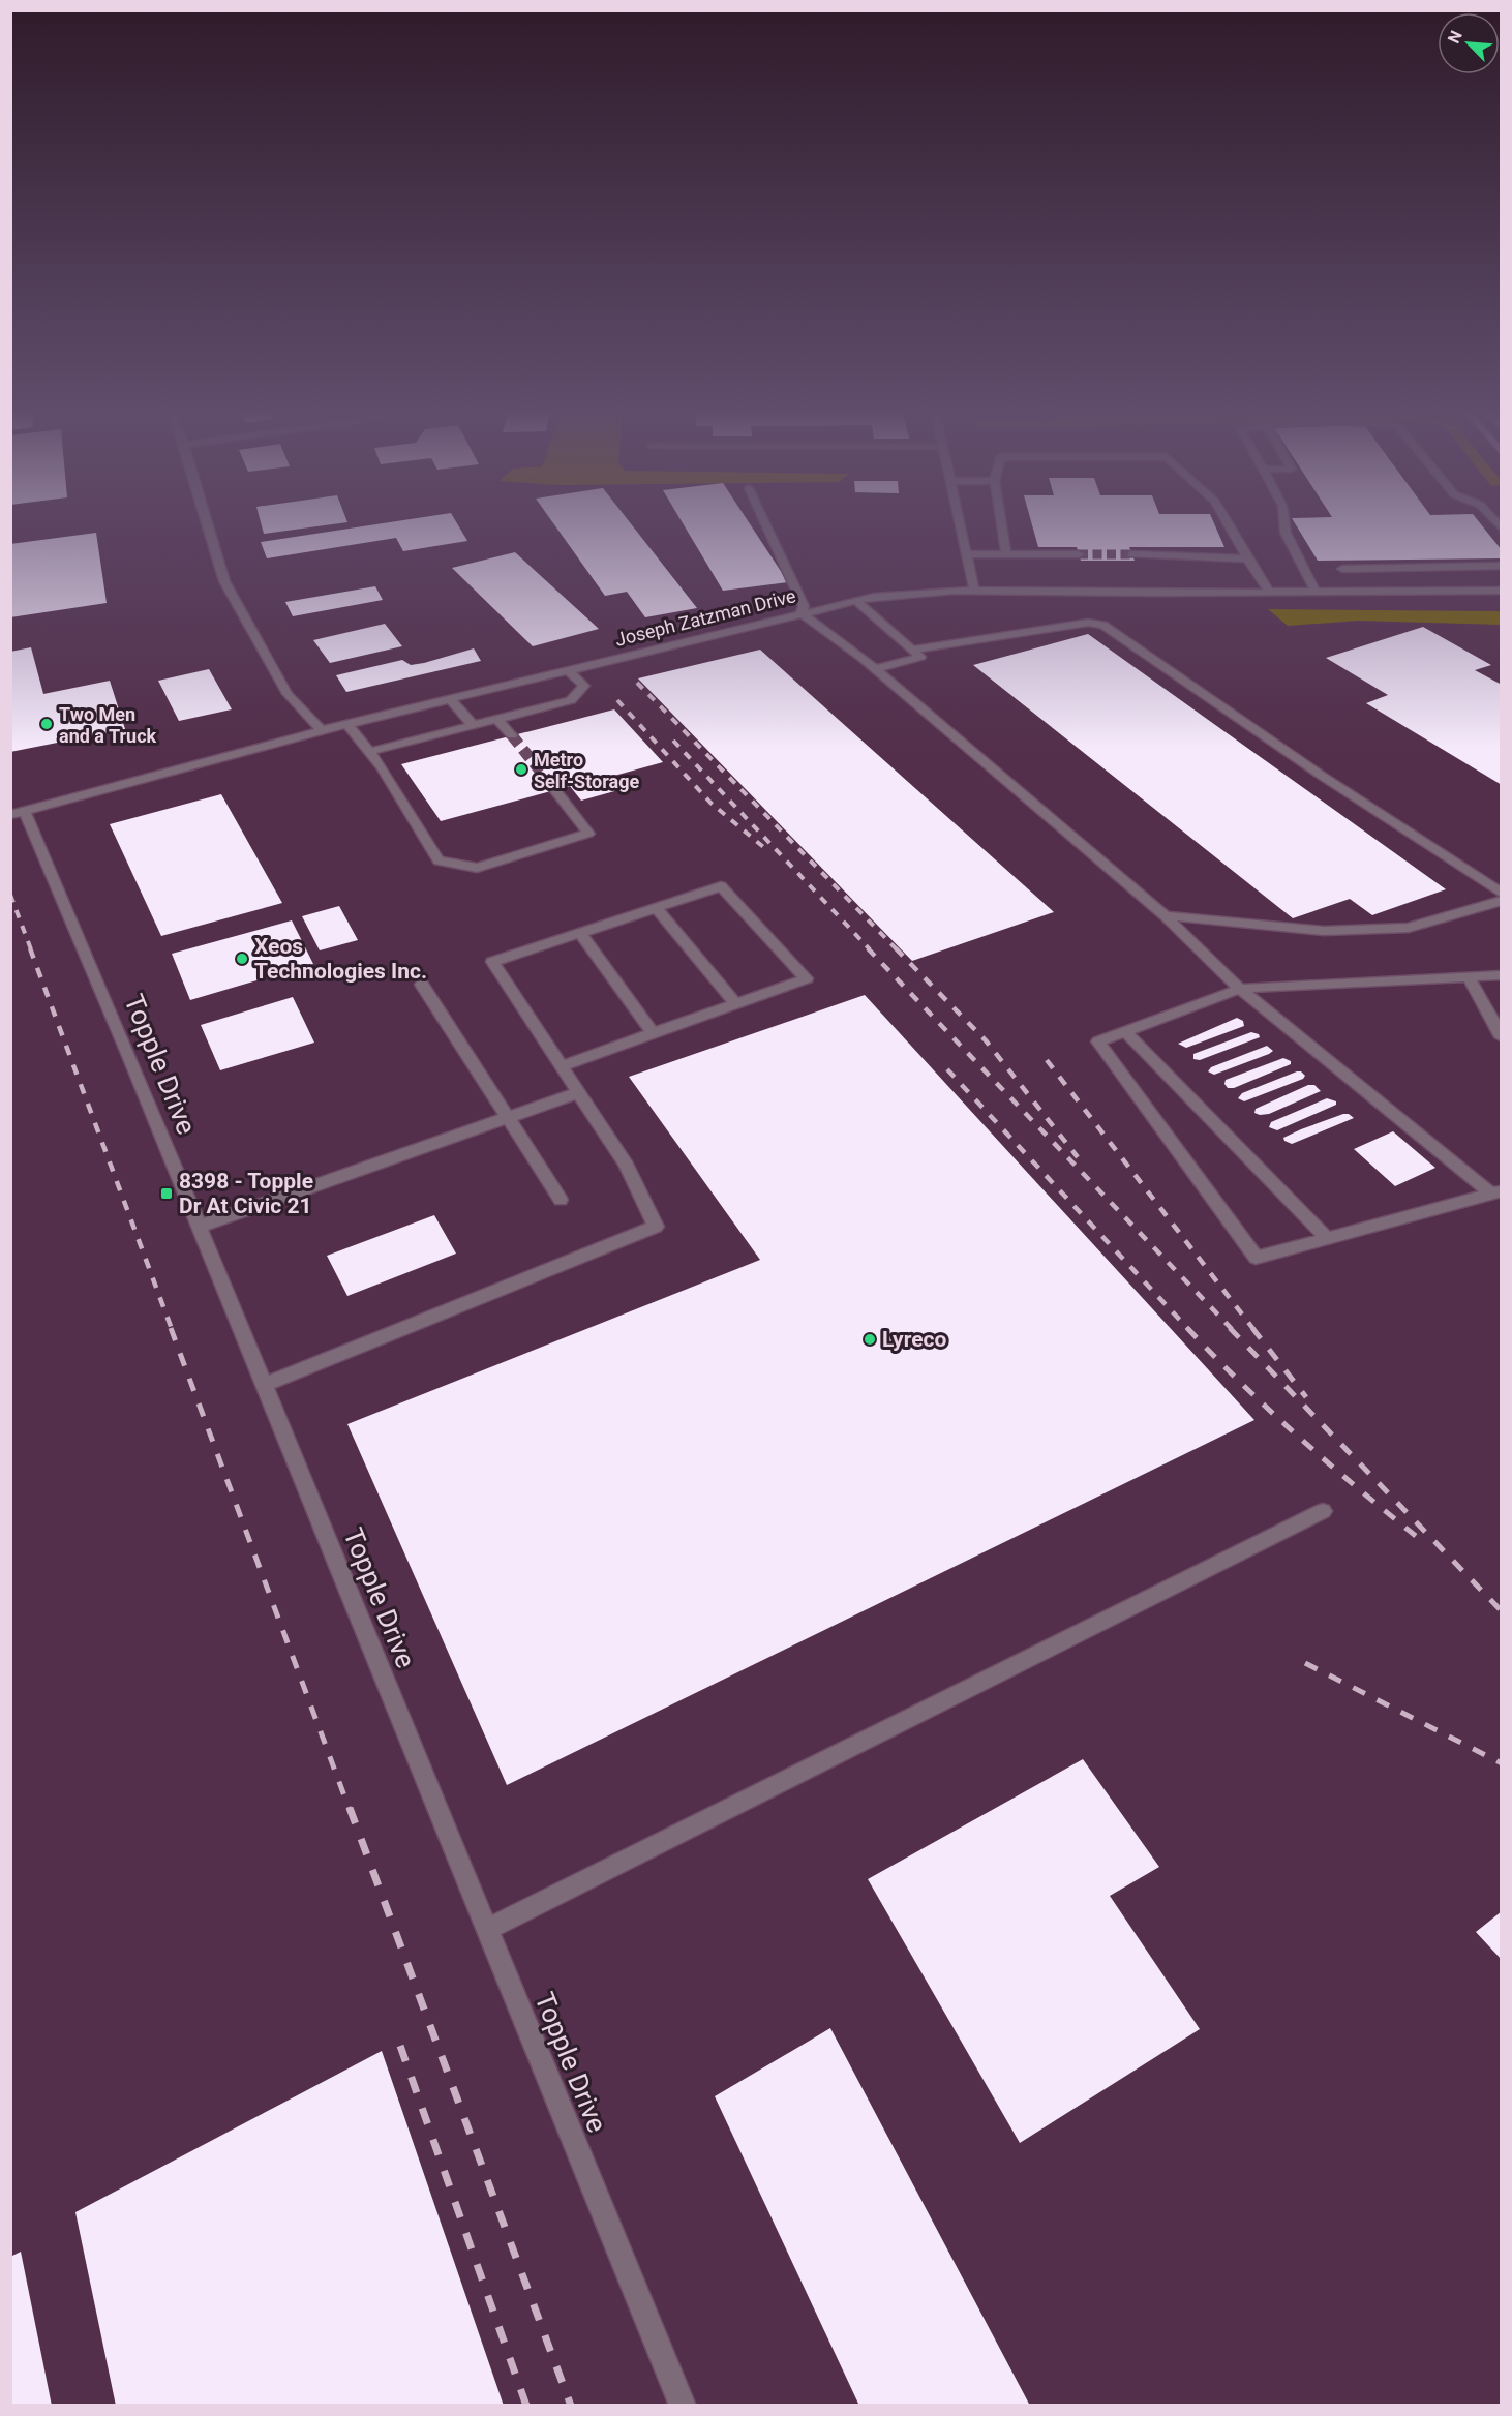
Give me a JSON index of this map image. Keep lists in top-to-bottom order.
{
  "streets": {
    "street": ["Joseph Zatzman Drive", "Topple Drive"]
  },
  "crossings": [
    ["Joseph Zatzman Drive", "Topple Drive"]
  ],
  "places": {
    "other": [
      "Two Men and a Truck",
      "Metro Self-Storage",
      "Xeos Technologies Inc.",
      "Lyreco"
    ],
    "transit": ["8398 - Topple Dr At Civic 21"]
  },
  "north": "top left"
}
